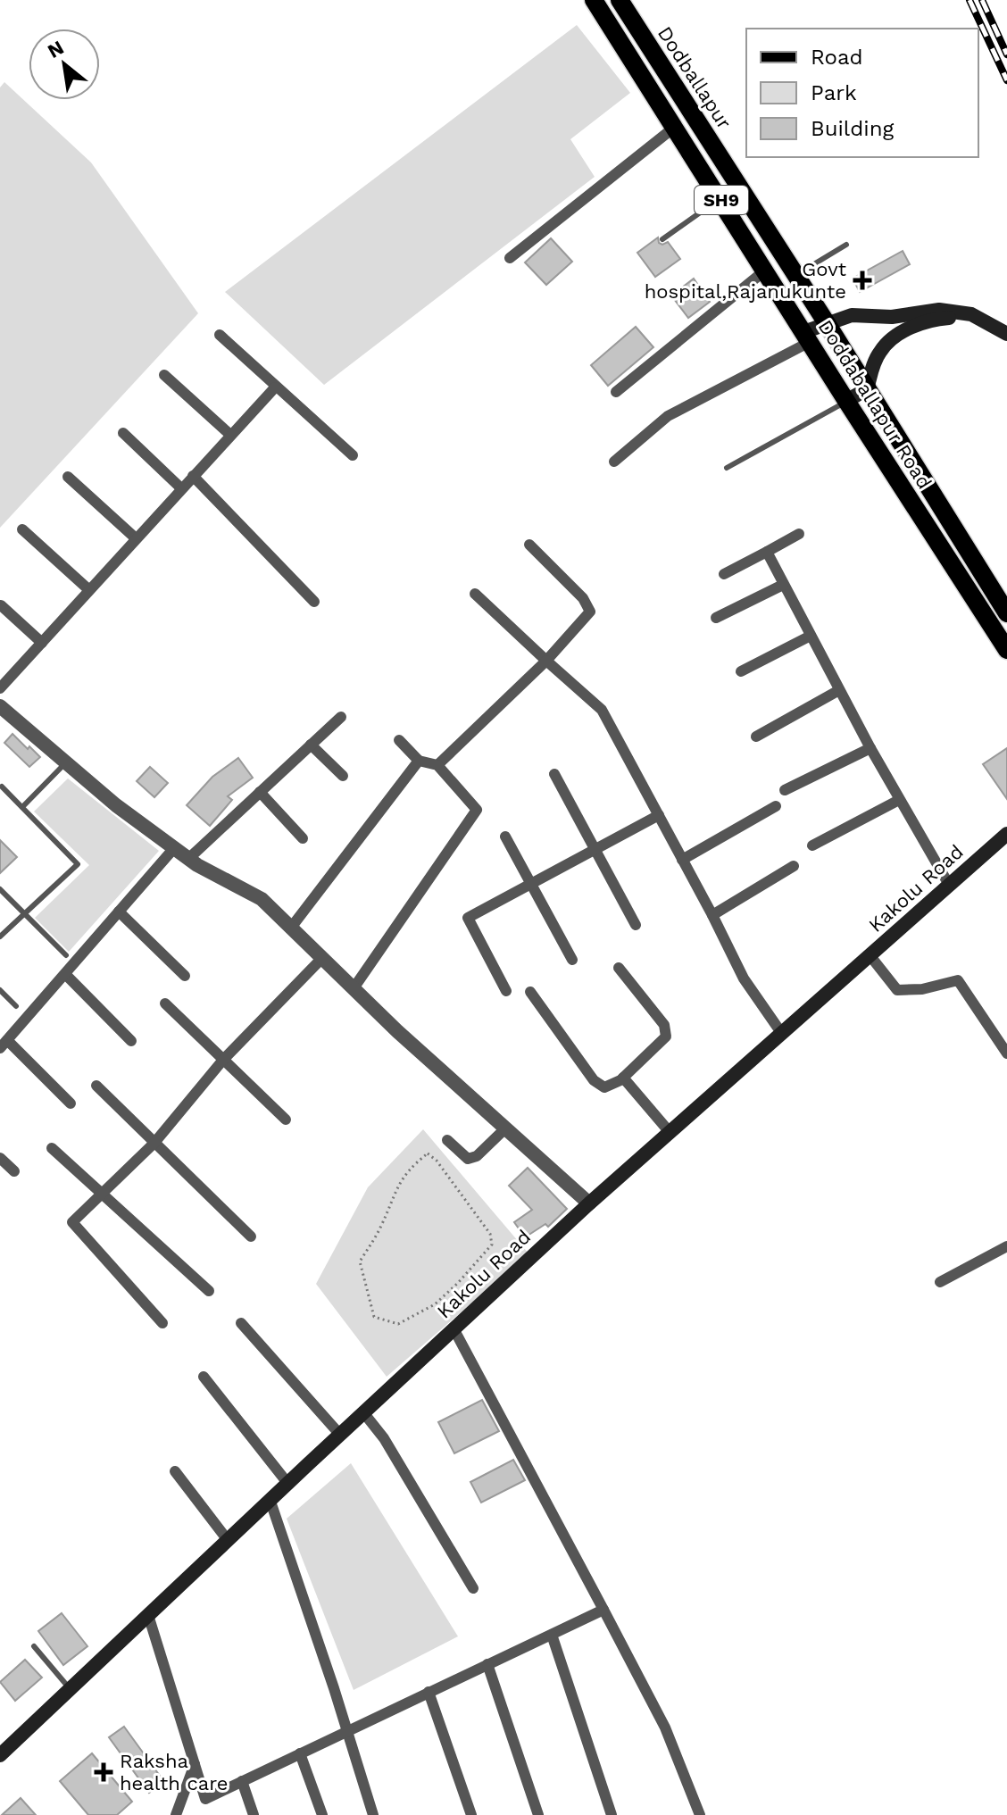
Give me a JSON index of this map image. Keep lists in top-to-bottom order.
{
  "streets": {
    "main road": [
      "Dodballapur",
      "SH9",
      "Doddaballapur Road",
      "Kakolu Road"
    ]
  },
  "places": {
    "health": ["Govt hospital,Rajanukunte", "Raksha health care"]
  },
  "legend": ["Road", "Park", "Building"],
  "north": "top left"
}
